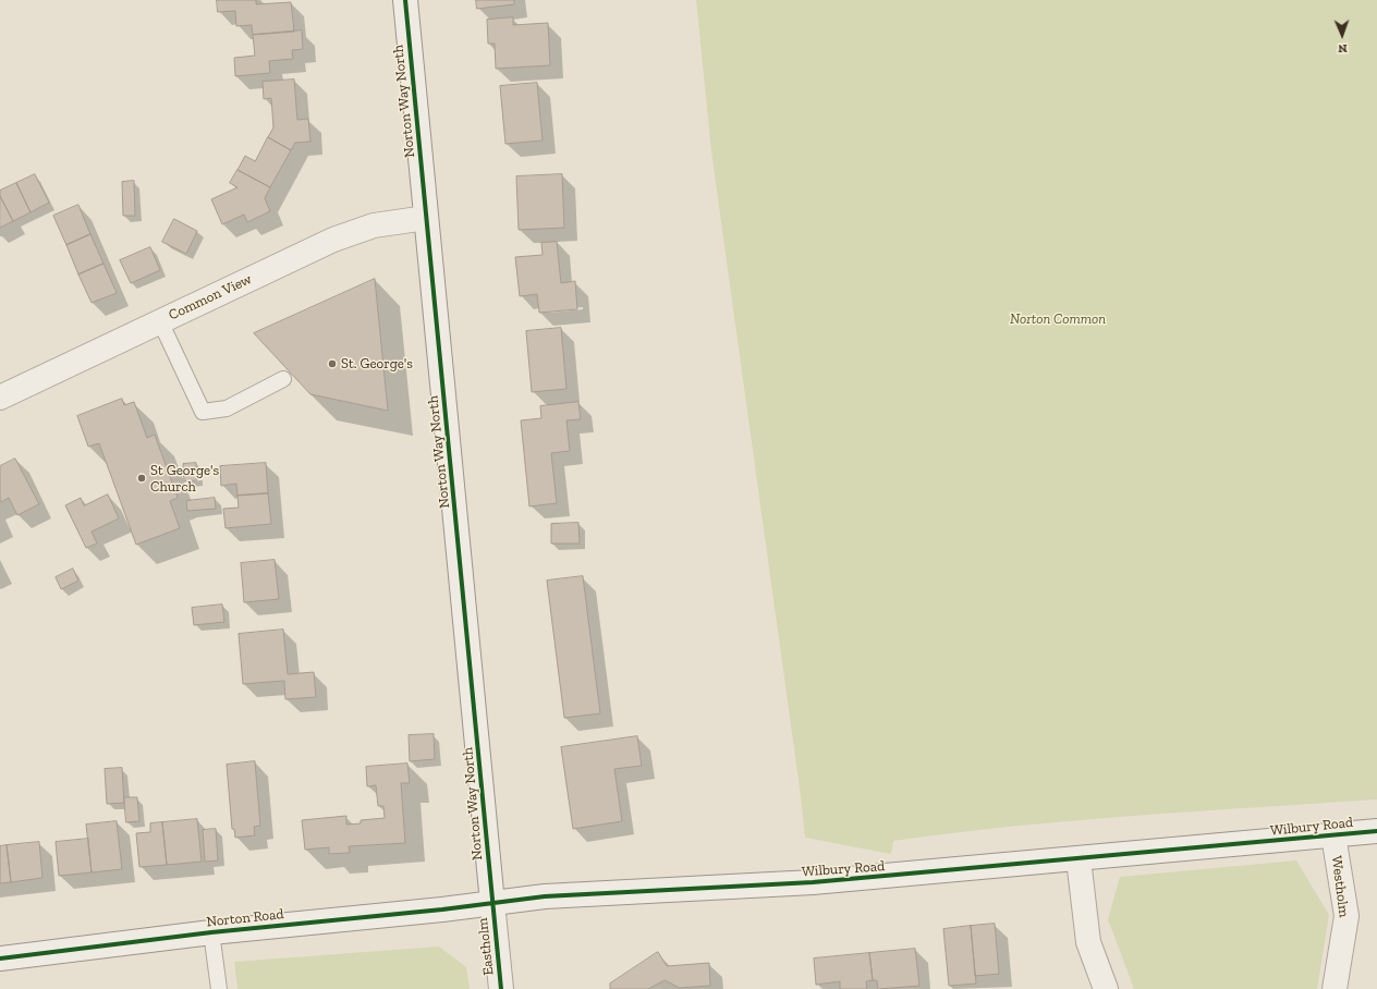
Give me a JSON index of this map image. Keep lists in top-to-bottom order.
{
  "streets": {
    "street": [
      "Norton Way North",
      "Common View",
      "Wilbury Road",
      "Westholm",
      "Norton Road",
      "Eastholm"
    ]
  },
  "crossings": [
    ["Norton Way North", "Common View"],
    ["Norton Way North", "Wilbury Road"],
    ["Norton Way North", "Norton Road"],
    ["Norton Way North", "Eastholm"],
    ["Wilbury Road", "Westholm"],
    ["Wilbury Road", "Norton Road"],
    ["Wilbury Road", "Eastholm"],
    ["Norton Road", "Eastholm"]
  ],
  "parks": ["Norton Common"],
  "places": ["St. George's", "St George's Church"],
  "north": "bottom"
}
